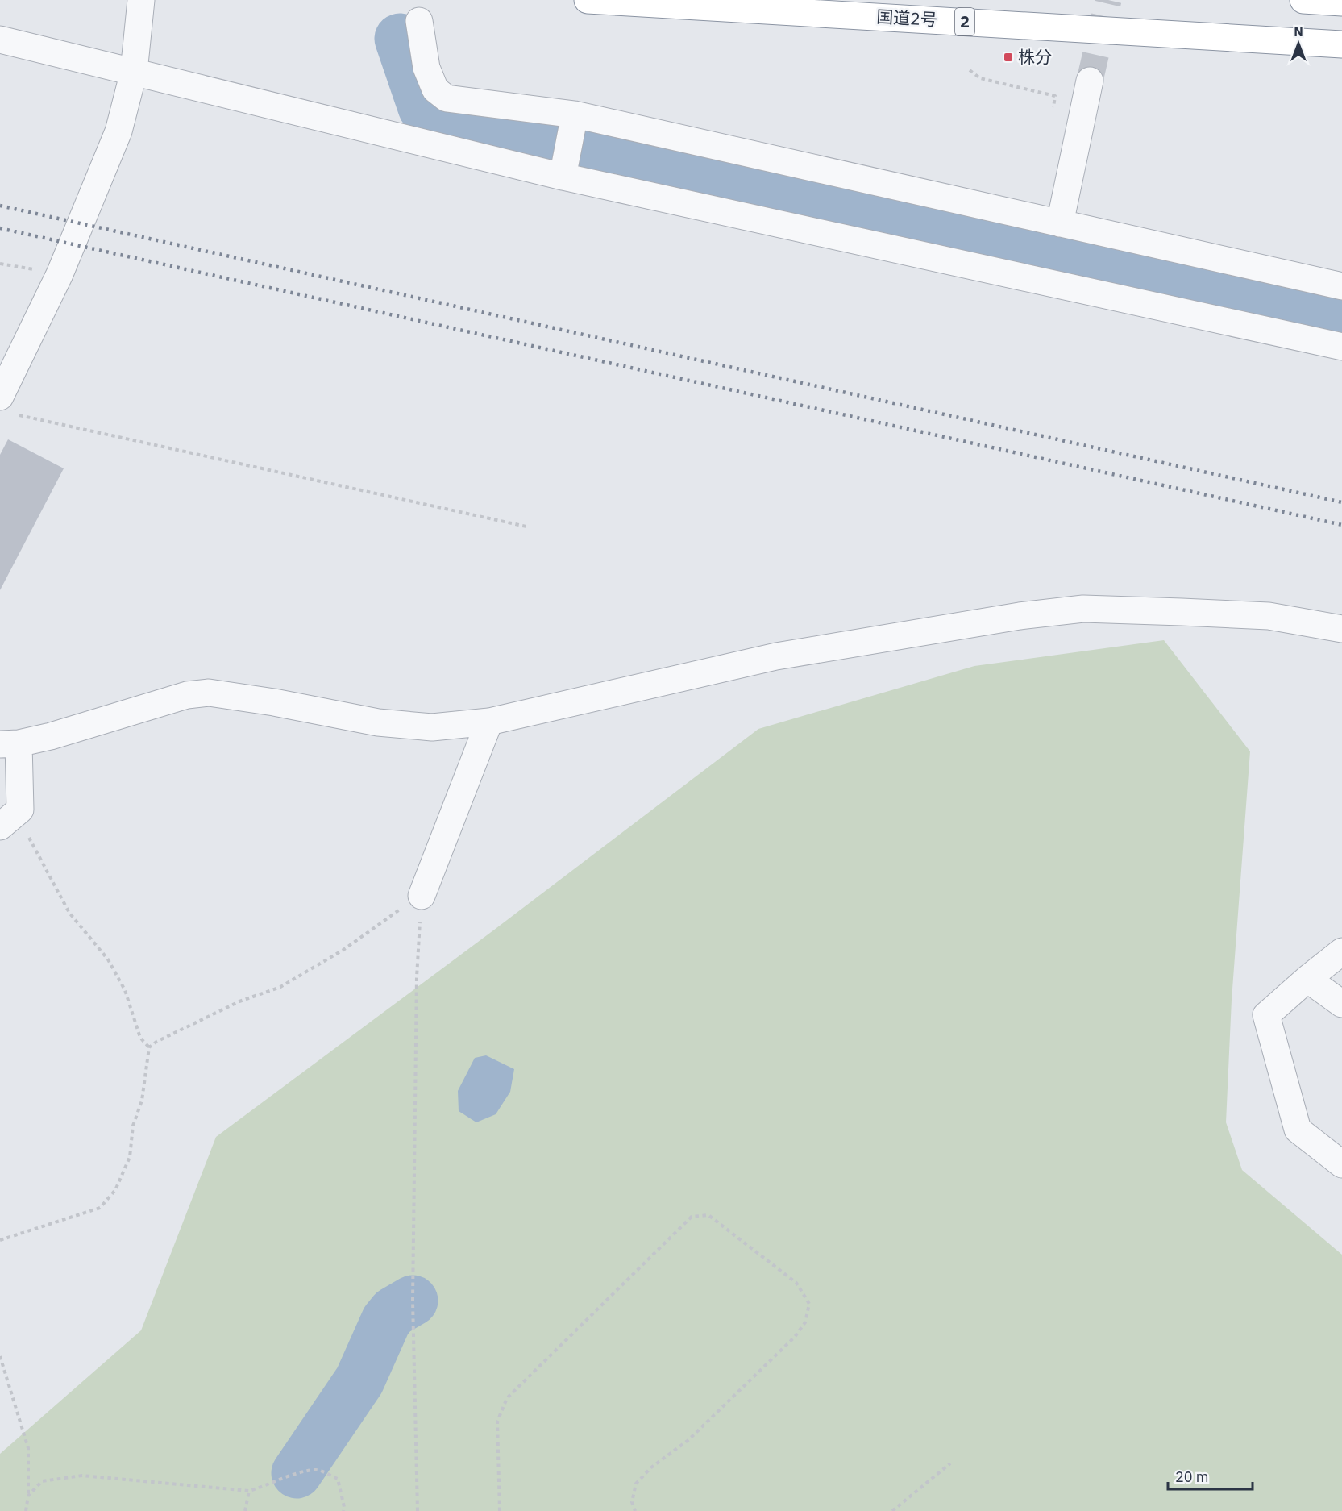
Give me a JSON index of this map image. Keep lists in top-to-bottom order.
{
  "streets": {
    "highway": ["国道2号", "2"]
  },
  "places": {
    "transit": ["株分"]
  },
  "scale_bar": "20 m",
  "north": "top"
}
